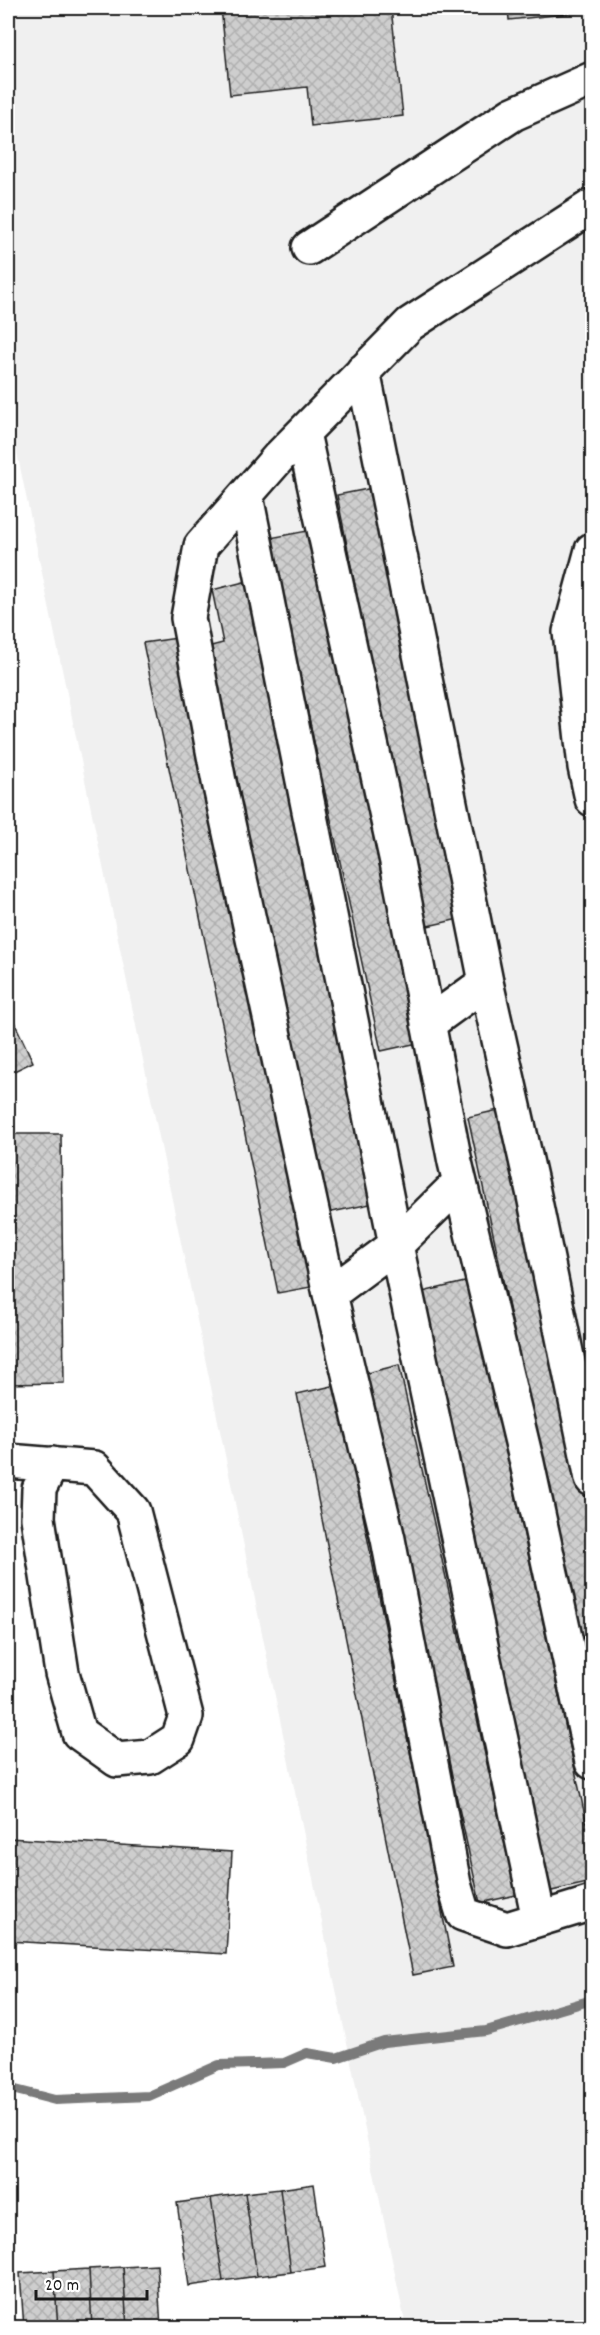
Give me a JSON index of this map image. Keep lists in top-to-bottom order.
{
  "scale_bar": "20 m"
}
